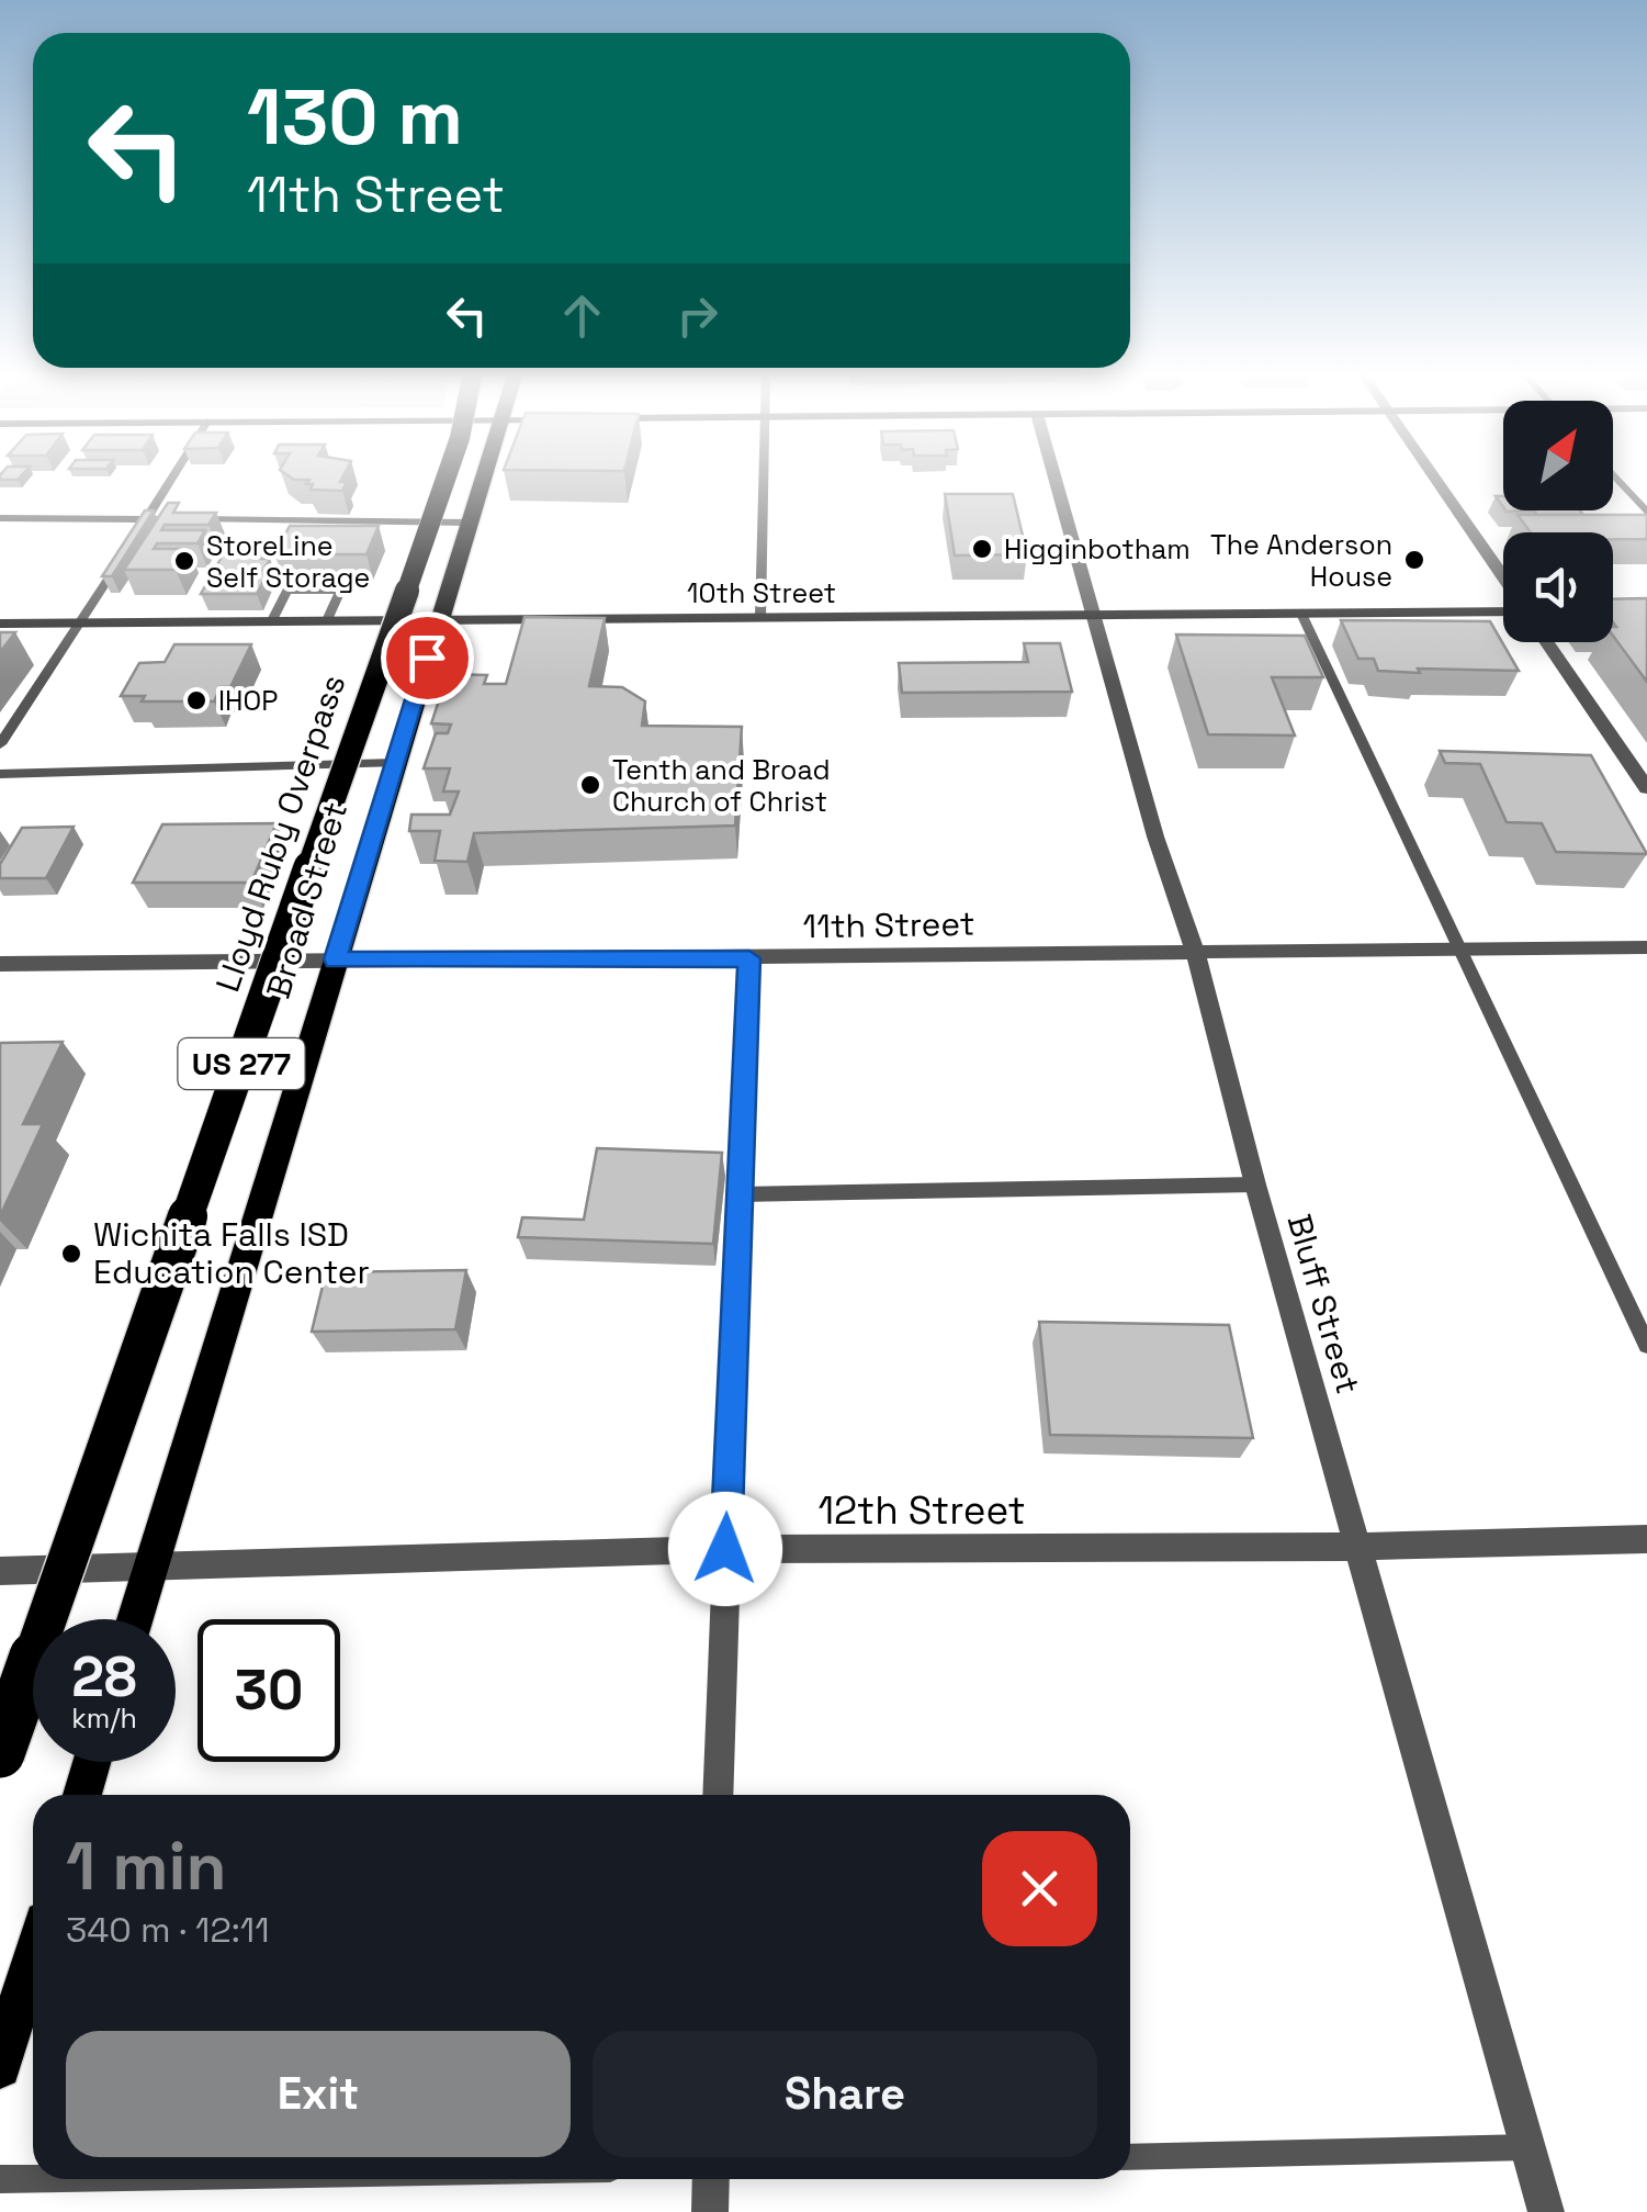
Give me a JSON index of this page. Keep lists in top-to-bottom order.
{
  "streets": {
    "highway": ["Lloyd Ruby Overpass", "US 277"],
    "main road": ["Broad Street"],
    "street": [
      "10th Street",
      "11th Street",
      "Bluff Street",
      "12th Street"
    ]
  },
  "crossings": [
    ["10th Street", "Broad Street"],
    ["10th Street", "Bluff Street"],
    ["Broad Street", "11th Street"],
    ["Broad Street", "12th Street"],
    ["11th Street", "Bluff Street"],
    ["Bluff Street", "12th Street"]
  ],
  "places": [
    "Higginbotham",
    "The Anderson House",
    "StoreLine Self Storage",
    "IHOP",
    "Tenth and Broad Church of Christ",
    "Wichita Falls ISD Education Center"
  ],
  "north": "top right",
  "page": {
    "turn": ["130 m", "11th Street"],
    "speed": "28 km/h",
    "limit": "30",
    "heading": ["1 min", "340 m · 12:11"],
    "buttons": ["Exit", "Share"]
  }
}
